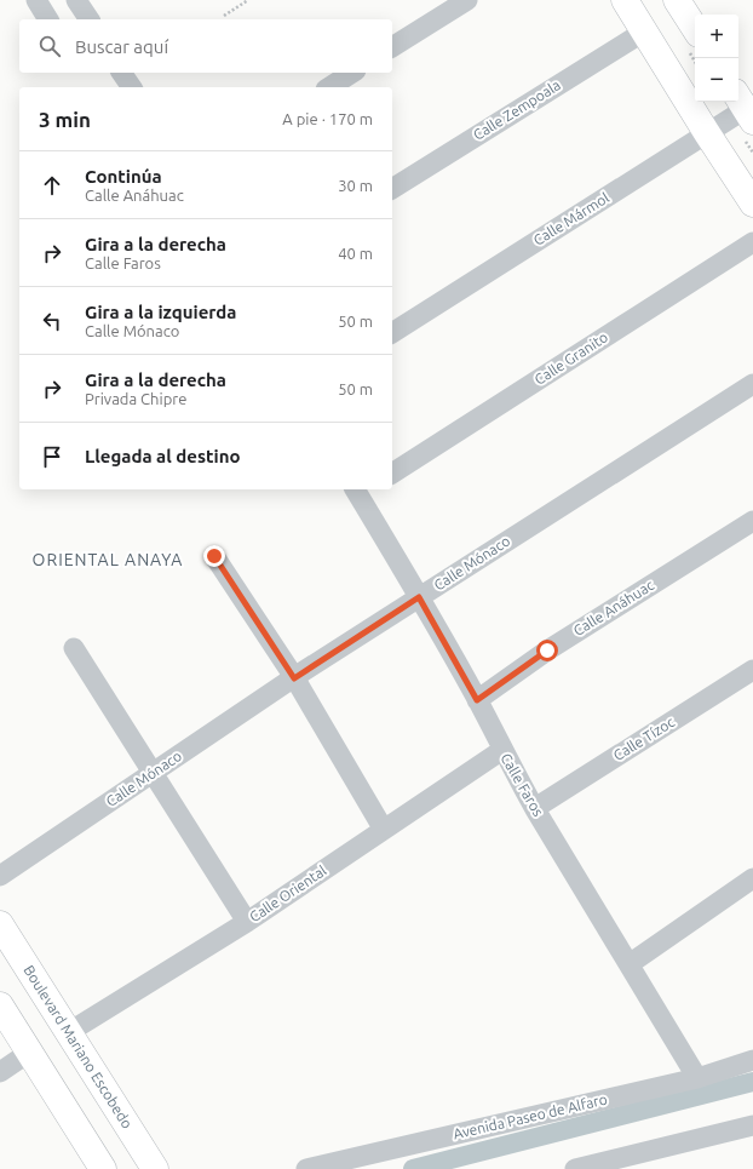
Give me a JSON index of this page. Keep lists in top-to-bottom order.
{
  "streets": {
    "main road": ["Boulevard Mariano Escobedo"],
    "street": [
      "Calle Zempoala",
      "Calle Mármol",
      "Calle Granito",
      "Calle Mónaco",
      "Calle Anáhuac",
      "Calle Tízoc",
      "Calle Faros",
      "Calle Oriental",
      "Avenida Paseo de Alfaro"
    ]
  },
  "crossings": [
    ["Calle Mónaco", "Calle Faros"],
    ["Calle Anáhuac", "Calle Faros"],
    ["Calle Tízoc", "Calle Faros"],
    ["Calle Faros", "Calle Oriental"],
    ["Calle Faros", "Avenida Paseo de Alfaro"],
    ["Calle Oriental", "Boulevard Mariano Escobedo"]
  ],
  "districts": ["ORIENTAL ANAYA"],
  "page": {
    "map_buttons": ["+", "−"],
    "search": "Buscar aquí",
    "heading": ["3 min", "A pie · 170 m"],
    "list": [
      ["Continúa", "Calle Anáhuac", "30 m"],
      ["Gira a la derecha", "Calle Faros", "40 m"],
      ["Gira a la izquierda", "Calle Mónaco", "50 m"],
      ["Gira a la derecha", "Privada Chipre", "50 m"],
      "Llegada al destino"
    ]
  }
}
